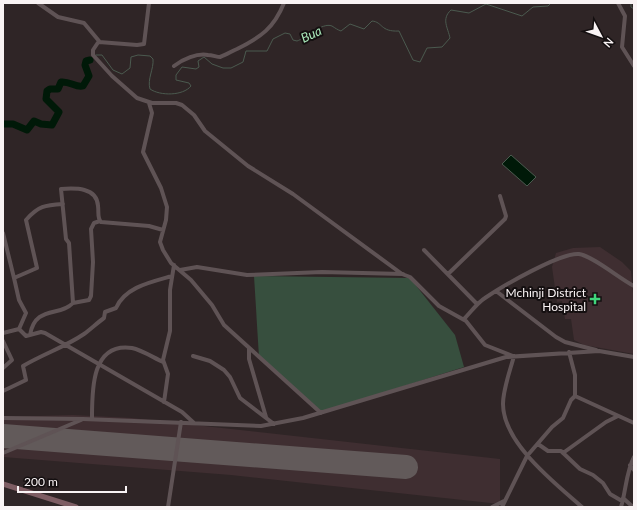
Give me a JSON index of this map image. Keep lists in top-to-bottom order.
{
  "water": ["Bua"],
  "places": {
    "health": ["Mchinji District Hospital"]
  },
  "scale_bar": "200 m",
  "north": "bottom right"
}
